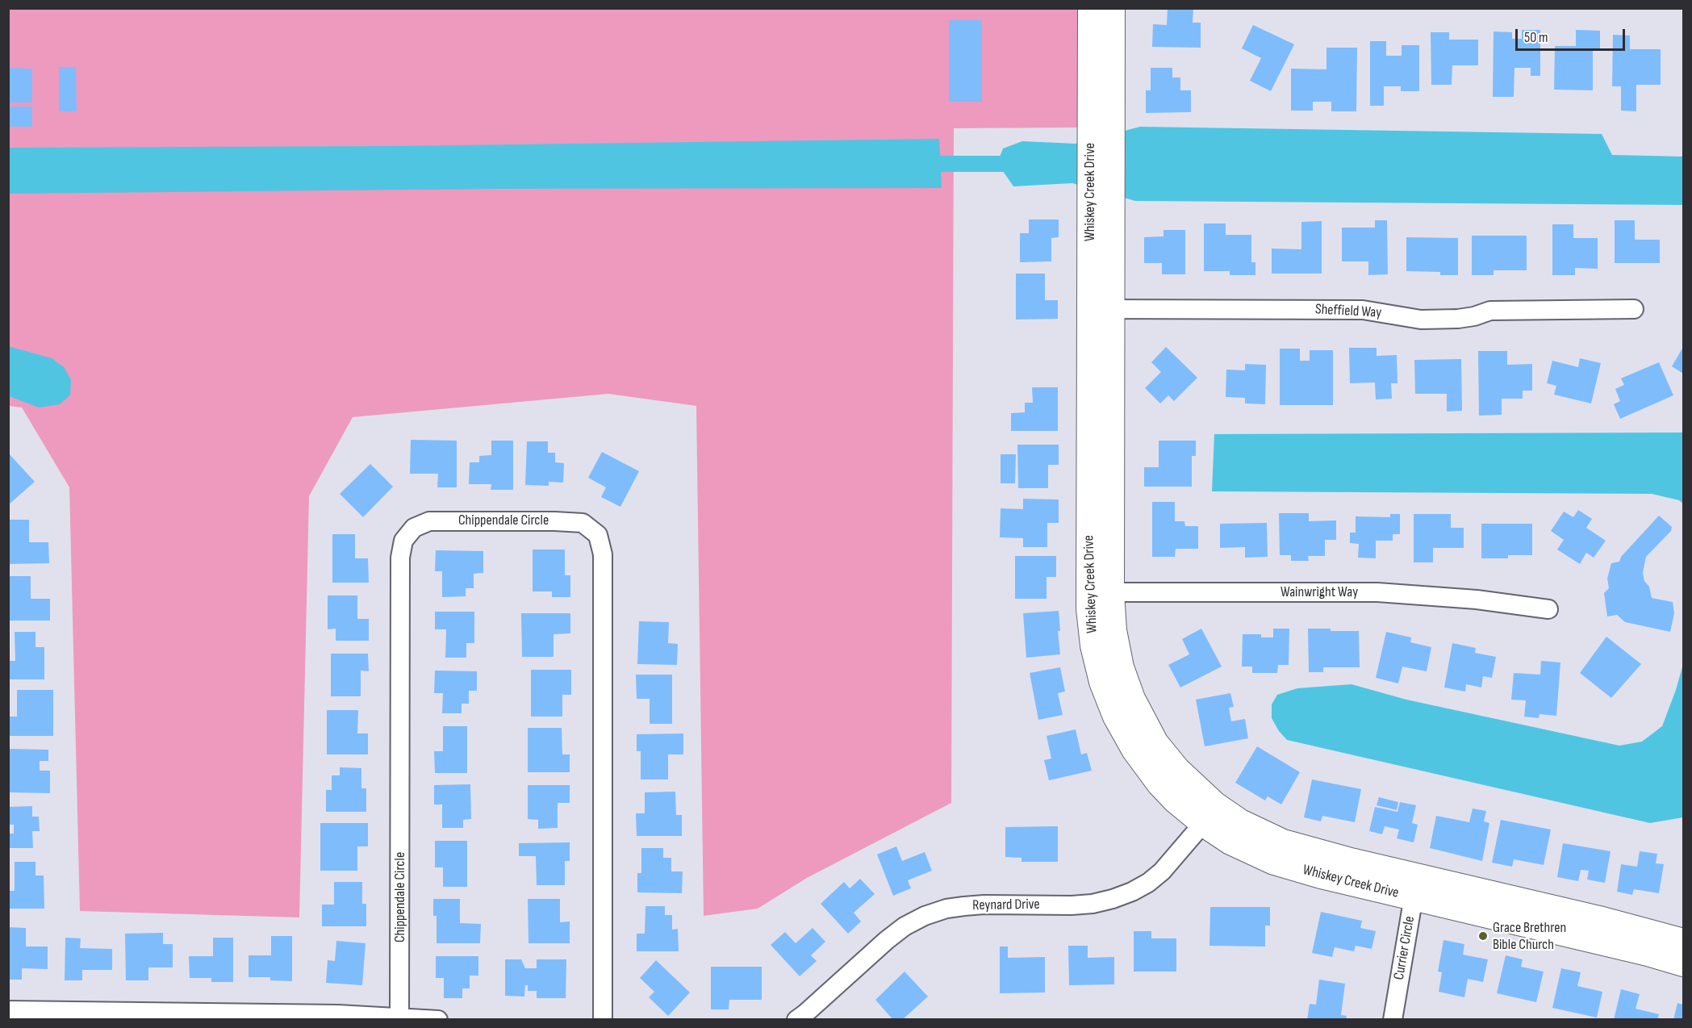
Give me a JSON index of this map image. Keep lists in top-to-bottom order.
{
  "streets": {
    "street": [
      "Whiskey Creek Drive",
      "Sheffield Way",
      "Chippendale Circle",
      "Wainwright Way",
      "Reynard Drive",
      "Currier Circle"
    ]
  },
  "crossings": [
    ["Whiskey Creek Drive", "Sheffield Way"],
    ["Whiskey Creek Drive", "Wainwright Way"],
    ["Whiskey Creek Drive", "Reynard Drive"],
    ["Whiskey Creek Drive", "Currier Circle"]
  ],
  "places": ["Grace Brethren Bible Church"],
  "scale_bar": "50 m"
}
